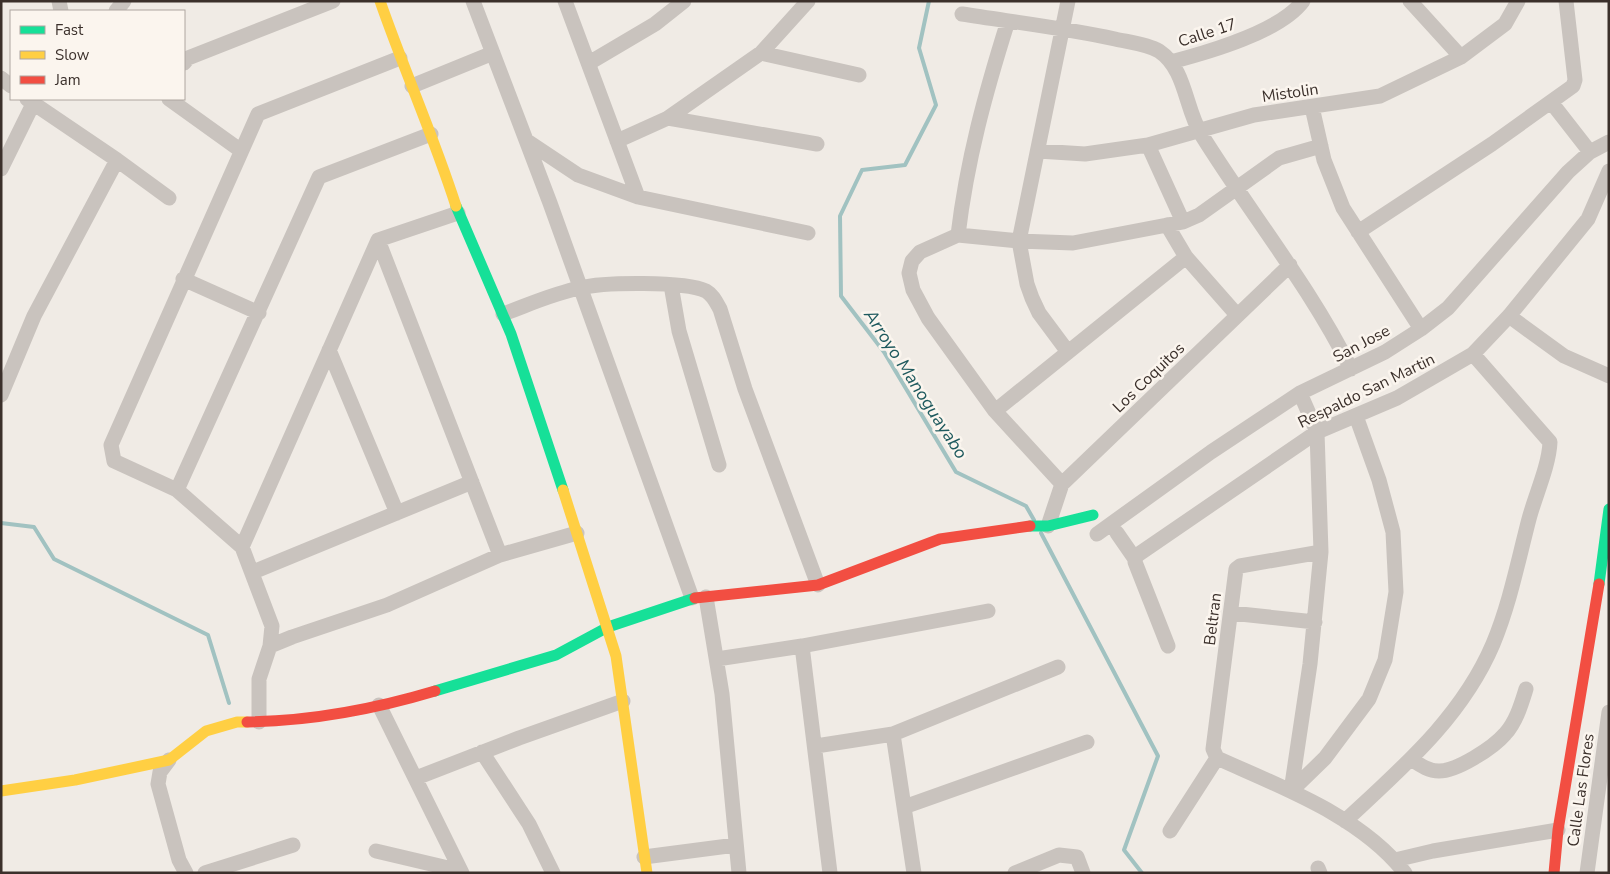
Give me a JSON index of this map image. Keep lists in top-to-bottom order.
{
  "streets": {
    "street": [
      "Calle 17",
      "Mistolin",
      "San Jose",
      "Los Coquitos",
      "Respaldo San Martin",
      "Beltran",
      "Calle Las Flores"
    ]
  },
  "water": ["Arroyo Manoguayabo"],
  "legend": ["Fast", "Slow", "Jam"]
}
